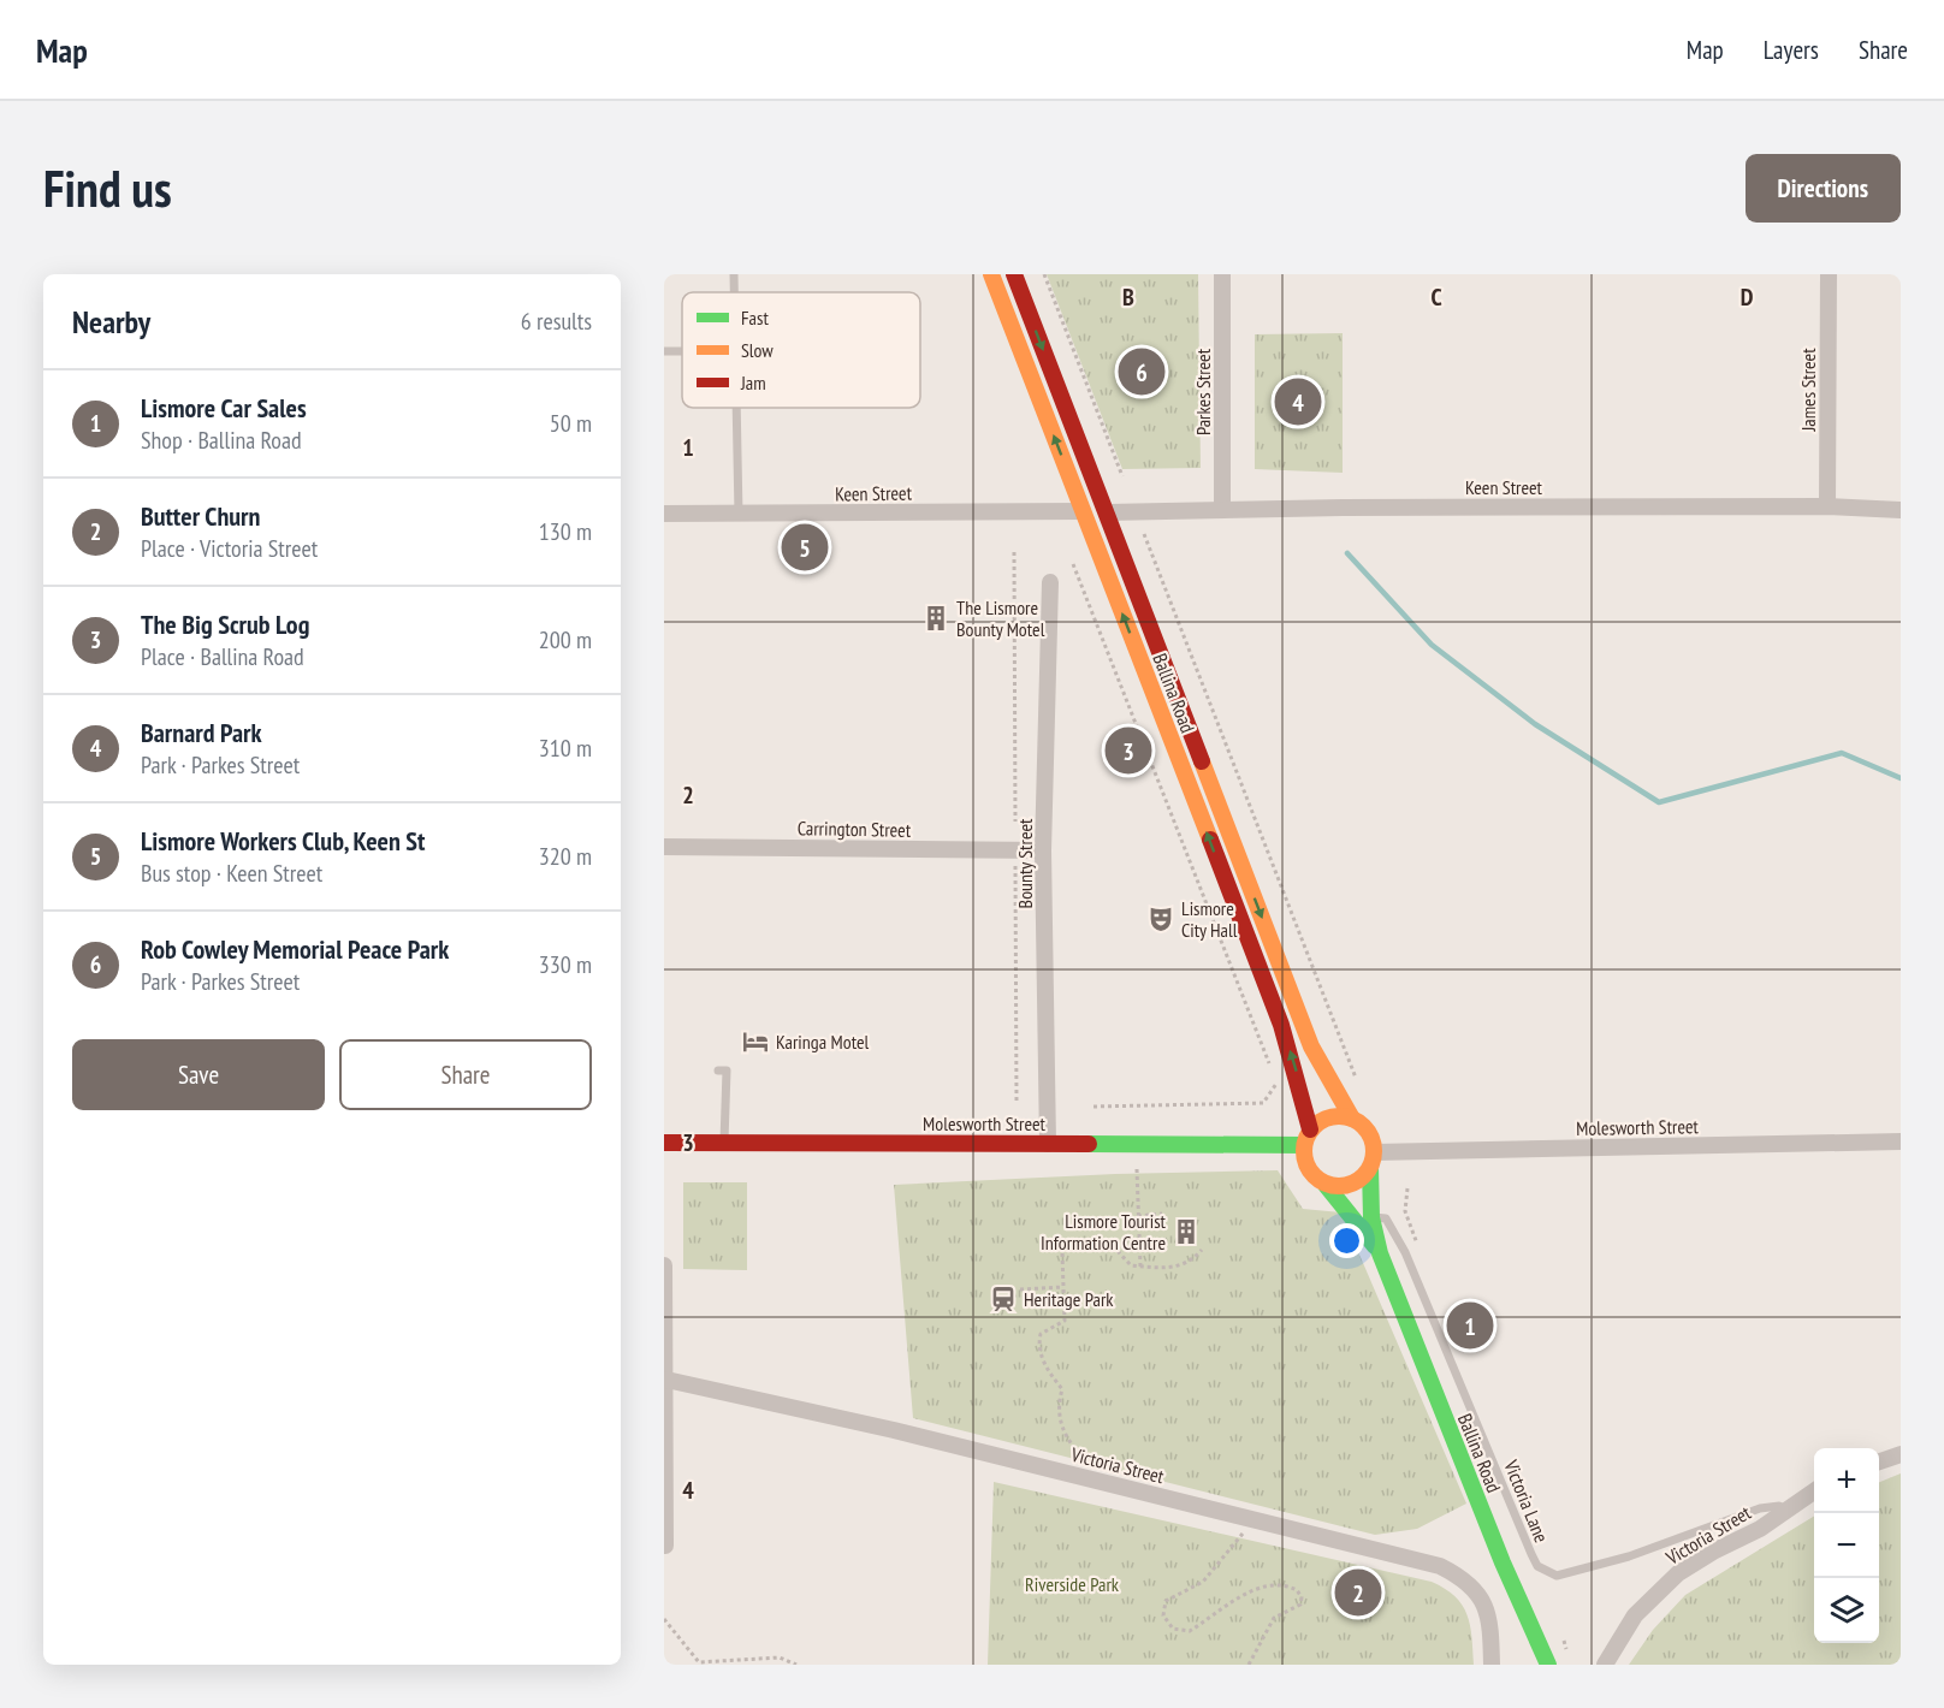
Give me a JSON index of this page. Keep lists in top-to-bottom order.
{
  "streets": {
    "main road": ["Ballina Road", "Molesworth Street"],
    "street": [
      "James Street",
      "Parkes Street",
      "Keen Street",
      "Carrington Street",
      "Bounty Street",
      "Victoria Street"
    ],
    "lane": ["Victoria Lane"]
  },
  "crossings": [
    ["James Street", "Keen Street"],
    ["Parkes Street", "Keen Street"],
    ["Keen Street", "Ballina Road"],
    ["Ballina Road", "Molesworth Street"],
    ["Ballina Road", "Victoria Lane"],
    ["Carrington Street", "Bounty Street"],
    ["Bounty Street", "Molesworth Street"],
    ["Victoria Street", "Victoria Lane"]
  ],
  "parks": ["Riverside Park"],
  "places": {
    "building": ["The Lismore Bounty Motel", "Lismore Tourist Information Centre"],
    "theatre": ["Lismore City Hall"],
    "hotel": ["Karinga Motel"],
    "station": ["Heritage Park"]
  },
  "legend": ["Fast", "Slow", "Jam"],
  "page": {
    "header": "Map",
    "nav": ["Map", "Layers", "Share"],
    "buttons": [
      "Directions",
      ["Save", "Share"]
    ],
    "title": "Find us",
    "heading": ["Nearby", "6 results"],
    "pins": [
      "6",
      "4",
      "5",
      "3",
      "1",
      "2"
    ],
    "list": [
      {
        "mark": "1",
        "name": "Lismore Car Sales",
        "note": "Shop · Ballina Road",
        "value": "50 m"
      },
      {
        "mark": "2",
        "name": "Butter Churn",
        "note": "Place · Victoria Street",
        "value": "130 m"
      },
      {
        "mark": "3",
        "name": "The Big Scrub Log",
        "note": "Place · Ballina Road",
        "value": "200 m"
      },
      {
        "mark": "4",
        "name": "Barnard Park",
        "note": "Park · Parkes Street",
        "value": "310 m"
      },
      {
        "mark": "5",
        "name": "Lismore Workers Club, Keen St",
        "note": "Bus stop · Keen Street",
        "value": "320 m"
      },
      {
        "mark": "6",
        "name": "Rob Cowley Memorial Peace Park",
        "note": "Park · Parkes Street",
        "value": "330 m"
      }
    ],
    "map_buttons": ["+", "−"]
  },
  "grid": {
    "columns": ["B", "C", "D"],
    "rows": [
      "1",
      "2",
      "3",
      "4"
    ]
  }
}
